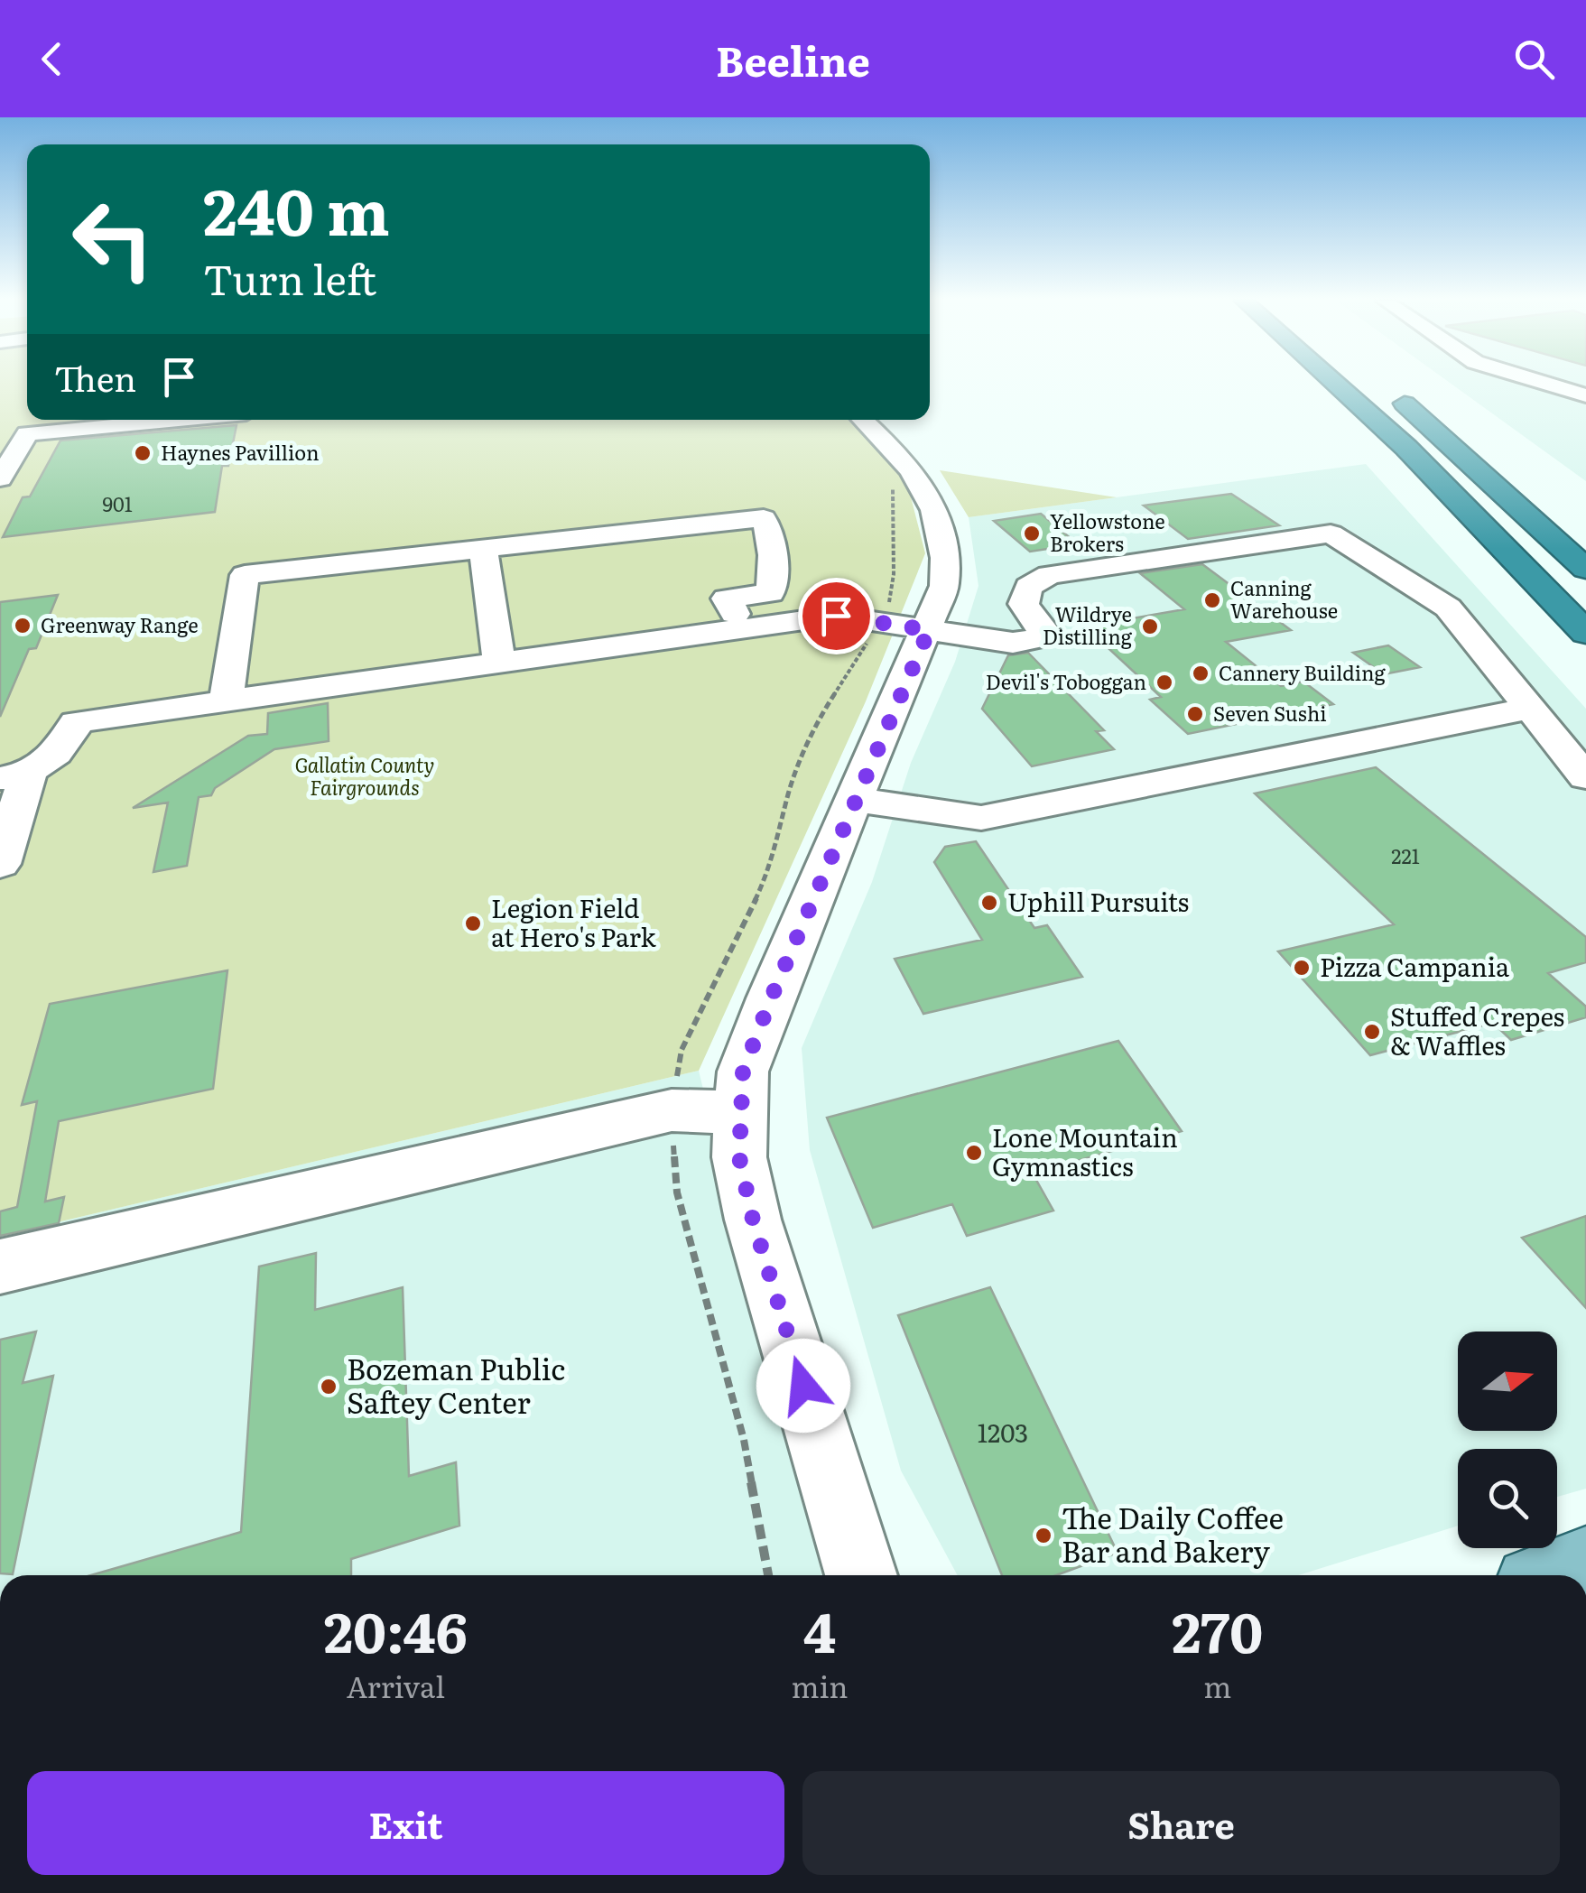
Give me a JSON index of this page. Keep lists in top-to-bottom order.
{
  "parks": ["Gallatin County Fairgrounds"],
  "places": [
    "Haynes Pavillion",
    "Yellowstone Brokers",
    "Canning Warehouse",
    "Greenway Range",
    "Wildrye Distilling",
    "Cannery Building",
    "Devil's Toboggan",
    "Seven Sushi",
    "Uphill Pursuits",
    "Legion Field at Hero's Park",
    "Pizza Campania",
    "Stuffed Crepes & Waffles",
    "Lone Mountain Gymnastics",
    "Bozeman Public Saftey Center",
    "The Daily Coffee Bar and Bakery"
  ],
  "house_numbers": ["901", "221", "1203"],
  "north": "right",
  "page": {
    "header": "Beeline",
    "turn": ["240 m", "Turn left"],
    "then": "Then",
    "eta": [
      "20:46",
      "Arrival",
      "4",
      "min",
      "270",
      "m"
    ],
    "buttons": ["Exit", "Share"]
  }
}
